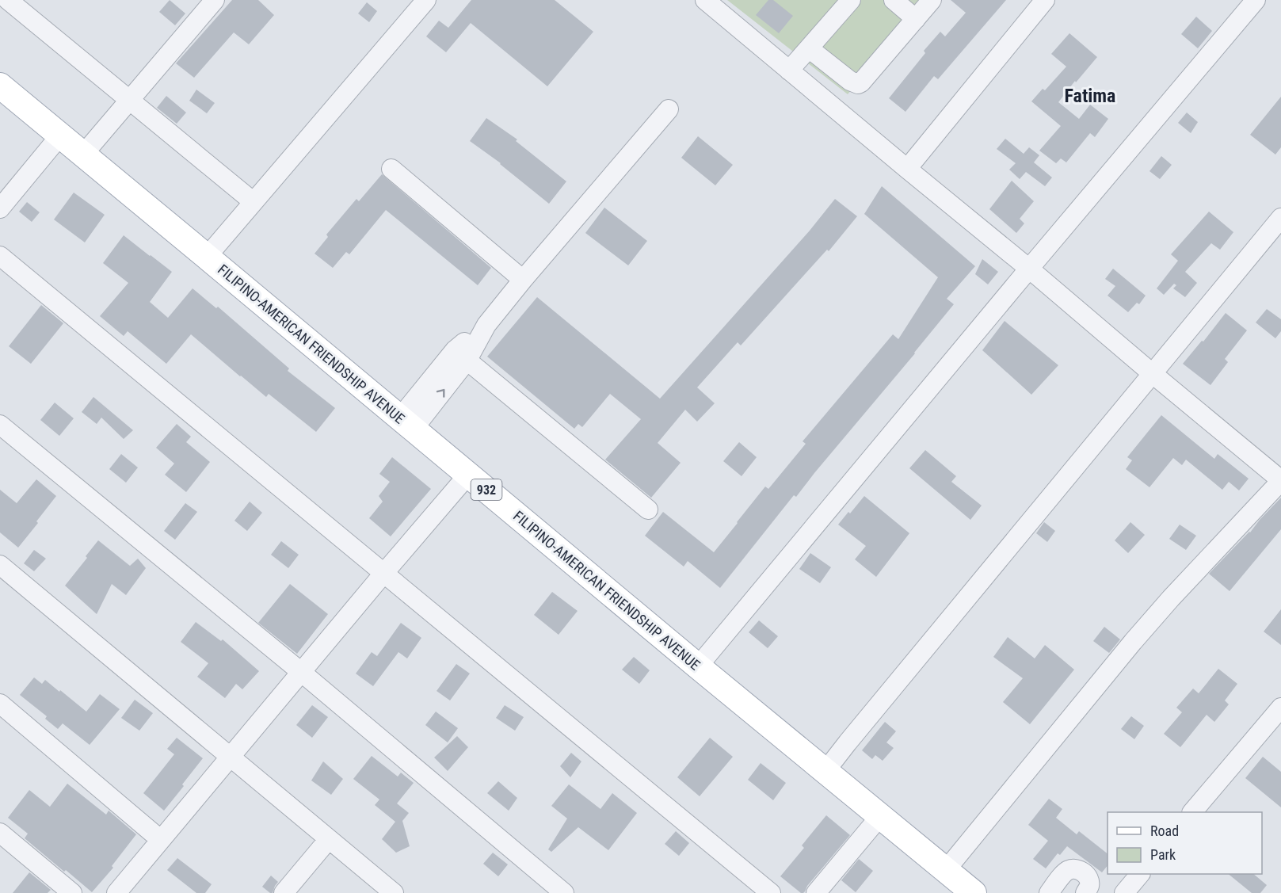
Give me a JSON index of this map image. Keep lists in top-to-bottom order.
{
  "streets": {
    "main road": ["FILIPINO-AMERICAN FRIENDSHIP AVENUE", "932"]
  },
  "districts": ["Fatima"],
  "legend": ["Road", "Park"]
}
